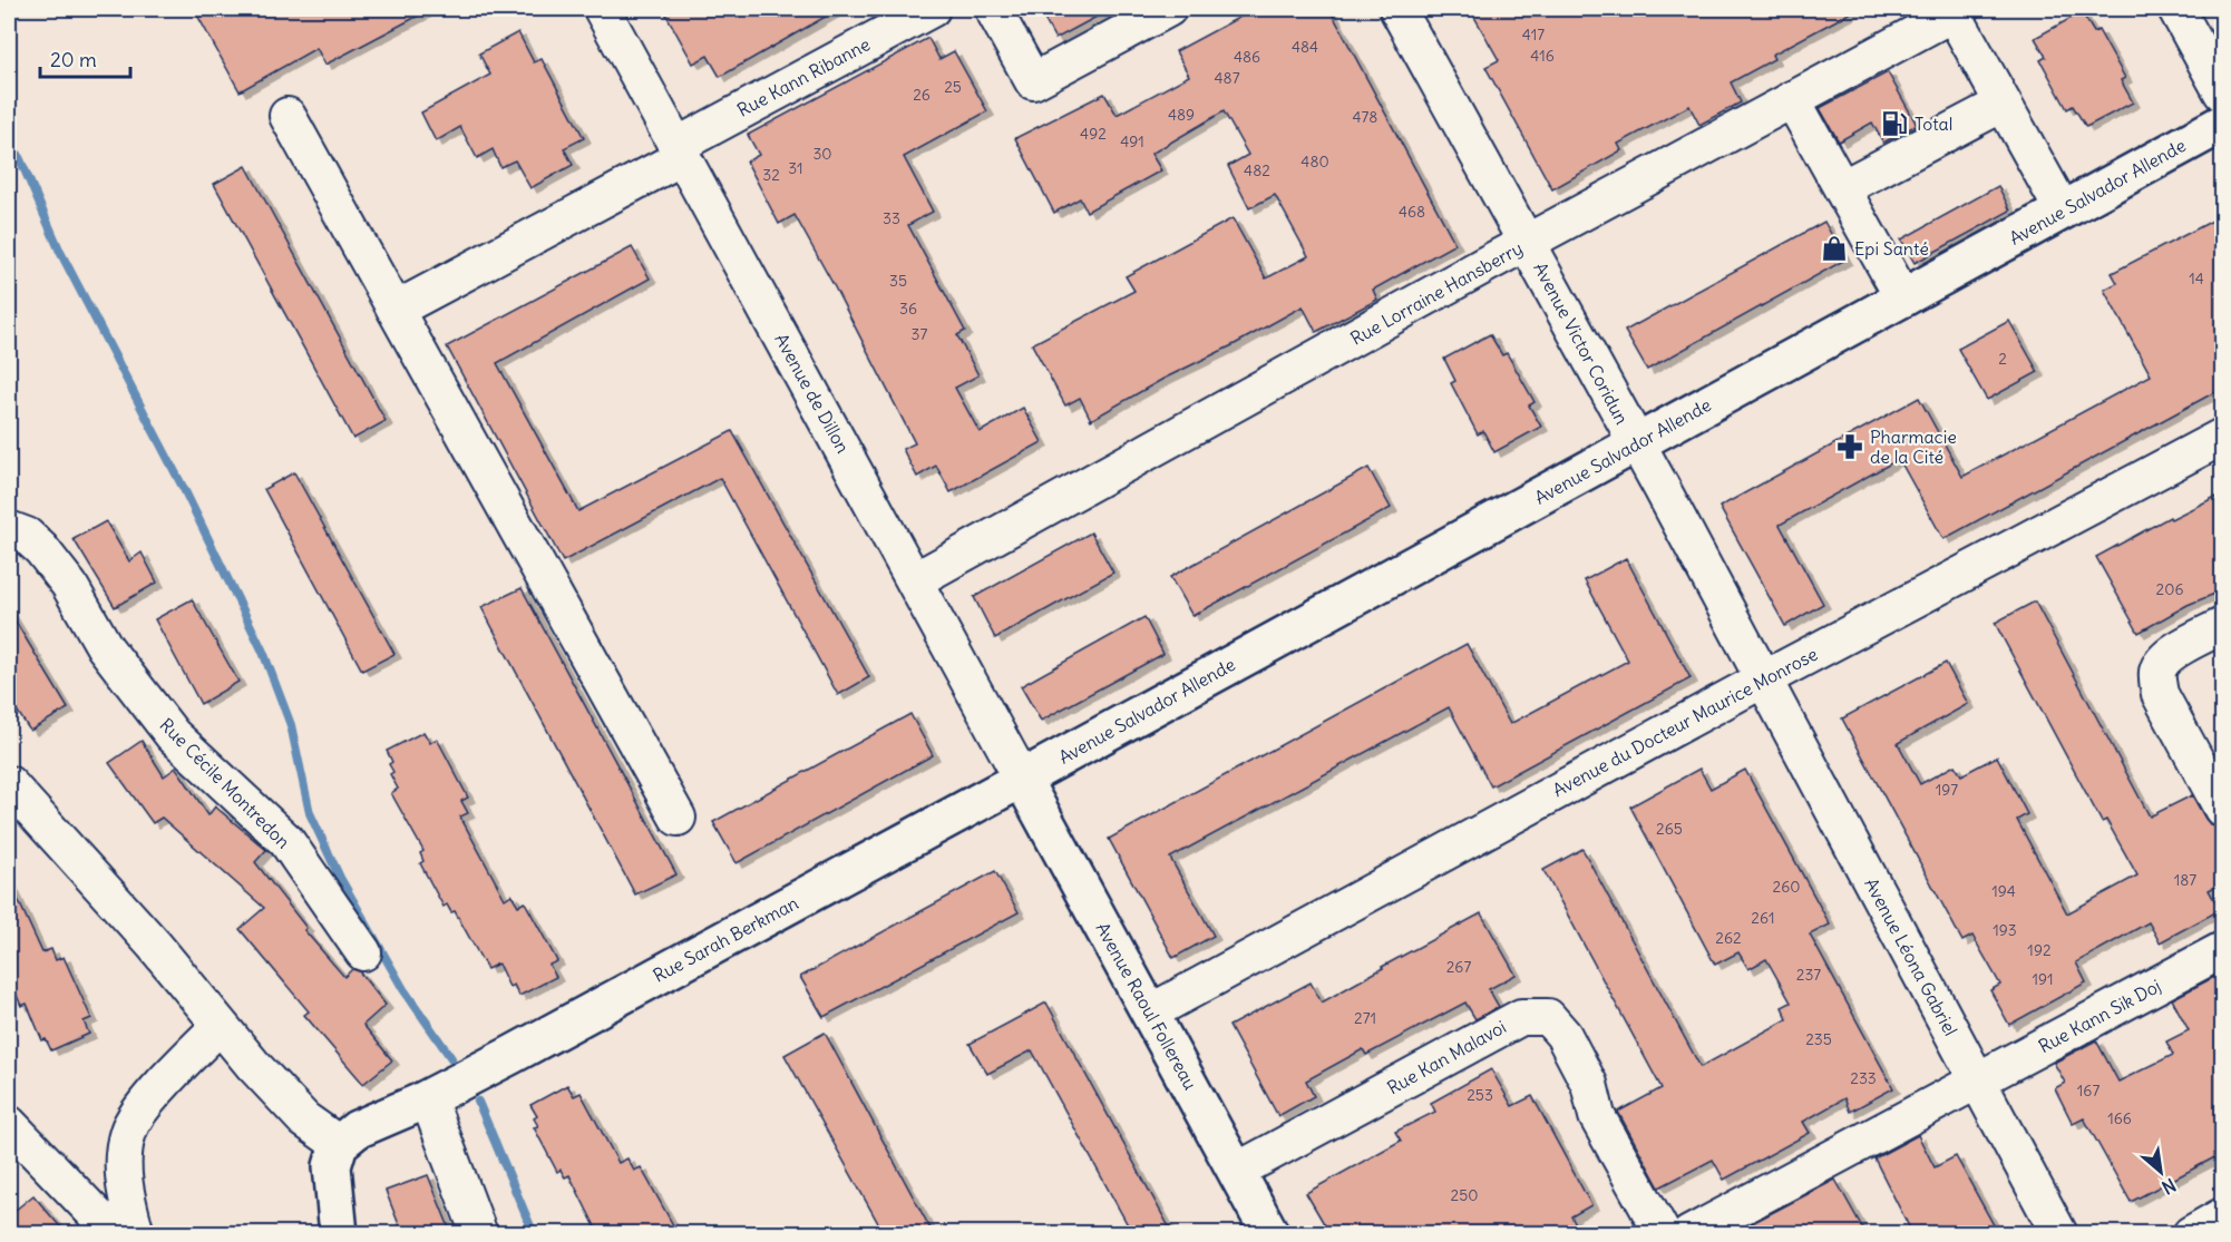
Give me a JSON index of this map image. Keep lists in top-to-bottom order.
{
  "streets": {
    "main road": ["Avenue Salvador Allende", "Rue Sarah Berkman", "Avenue Raoul Follereau"],
    "street": [
      "Rue Kann Ribanne",
      "Rue Lorraine Hansberry",
      "Avenue Victor Coridun",
      "Avenue de Dillon",
      "Avenue du Docteur Maurice Monrose",
      "Rue Cécile Montredon",
      "Avenue Léona Gabriel",
      "Rue Kann Sik Doj",
      "Rue Kan Malavoi"
    ]
  },
  "crossings": [
    ["Rue Kann Ribanne", "Avenue de Dillon"],
    ["Avenue Salvador Allende", "Avenue Victor Coridun"],
    ["Avenue Salvador Allende", "Avenue de Dillon"],
    ["Avenue Salvador Allende", "Rue Sarah Berkman"],
    ["Avenue Salvador Allende", "Avenue Raoul Follereau"],
    ["Rue Lorraine Hansberry", "Avenue Victor Coridun"],
    ["Rue Lorraine Hansberry", "Avenue de Dillon"],
    ["Avenue Victor Coridun", "Avenue du Docteur Maurice Monrose"],
    ["Avenue Victor Coridun", "Avenue Léona Gabriel"],
    ["Avenue de Dillon", "Rue Sarah Berkman"],
    ["Avenue de Dillon", "Avenue Raoul Follereau"],
    ["Avenue du Docteur Maurice Monrose", "Avenue Léona Gabriel"],
    ["Avenue du Docteur Maurice Monrose", "Avenue Raoul Follereau"],
    ["Rue Sarah Berkman", "Avenue Raoul Follereau"],
    ["Avenue Léona Gabriel", "Rue Kann Sik Doj"],
    ["Avenue Raoul Follereau", "Rue Kan Malavoi"]
  ],
  "places": {
    "fuel station": ["Total"],
    "shop": ["Epi Santé"],
    "pharmacy": ["Pharmacie de la Cité"]
  },
  "house_numbers": [
    "417",
    "484",
    "416",
    "486",
    "487",
    "25",
    "26",
    "489",
    "478",
    "492",
    "491",
    "30",
    "480",
    "31",
    "482",
    "32",
    "468",
    "33",
    "14",
    "35",
    "36",
    "37",
    "2",
    "206",
    "197",
    "265",
    "187",
    "260",
    "194",
    "261",
    "193",
    "262",
    "192",
    "267",
    "237",
    "191",
    "271",
    "235",
    "233",
    "167",
    "253",
    "166",
    "250"
  ],
  "scale_bar": "20 m",
  "north": "bottom right"
}
